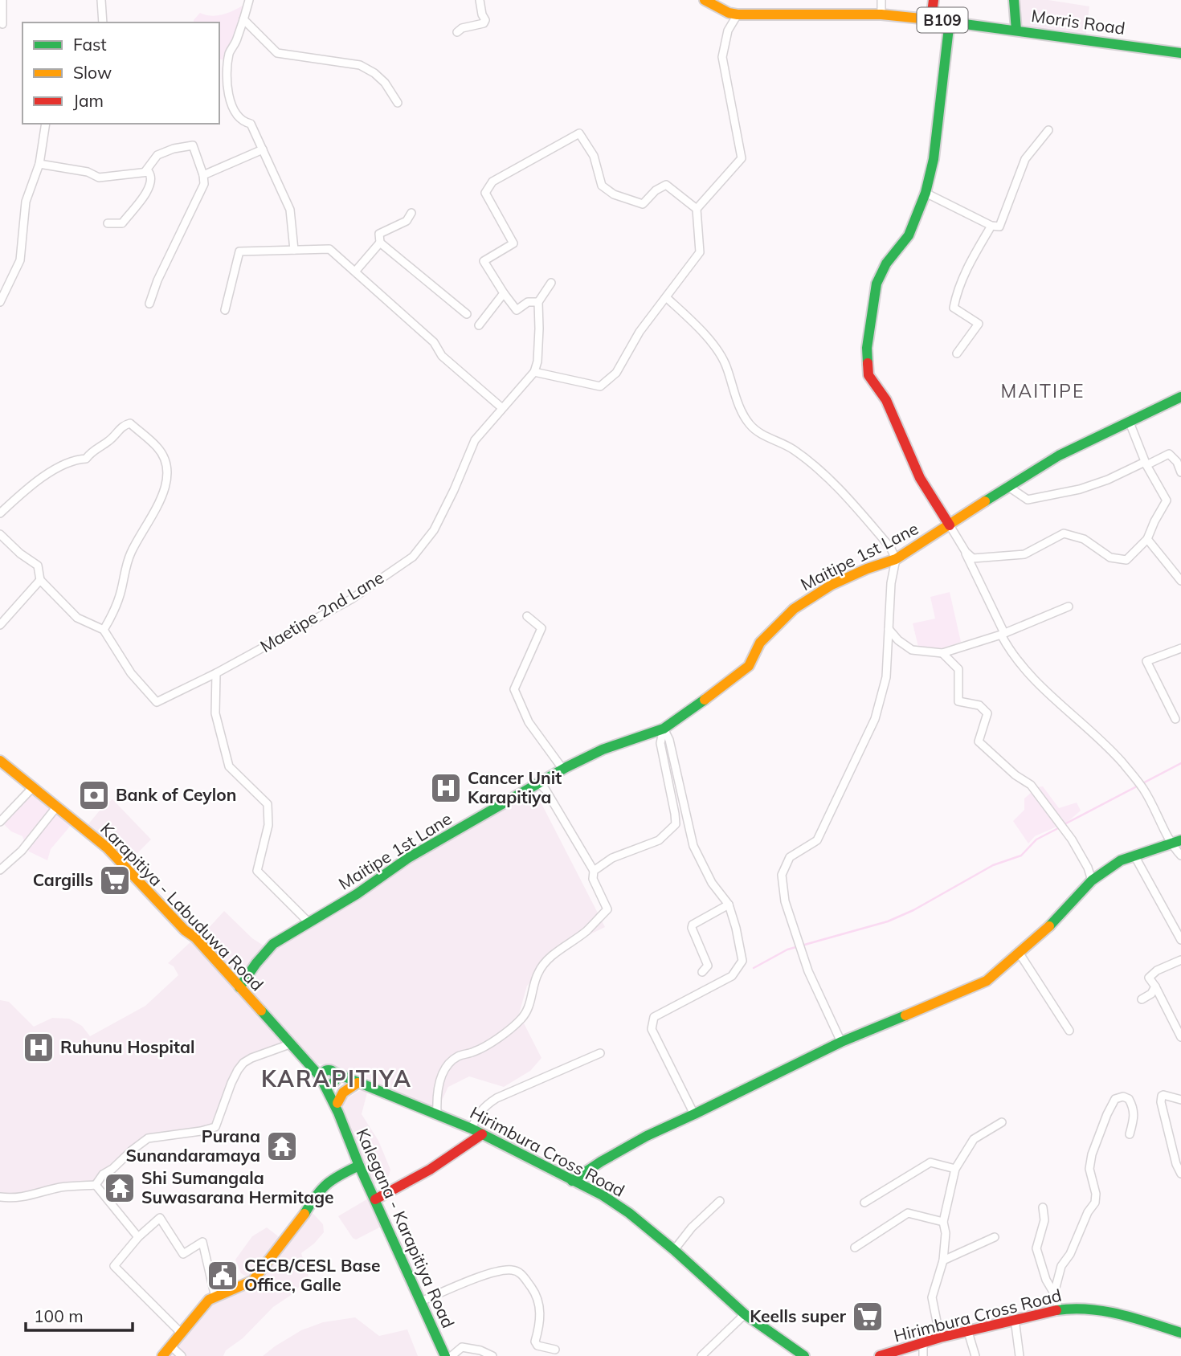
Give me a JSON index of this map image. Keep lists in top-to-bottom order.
{
  "streets": {
    "street": [
      "B109",
      "Morris Road",
      "Maitipe 1st Lane",
      "Maetipe 2nd Lane",
      "Karapitiya - Labuduwa Road",
      "Hirimbura Cross Road",
      "Kalegana - Karapitiya Road"
    ]
  },
  "crossings": [
    ["Maitipe 1st Lane", "Karapitiya - Labuduwa Road"],
    ["Karapitiya - Labuduwa Road", "Kalegana - Karapitiya Road"]
  ],
  "districts": ["MAITIPE", "KARAPITIYA"],
  "places": {
    "hospital": ["Cancer Unit Karapitiya", "Ruhunu Hospital"],
    "bank": ["Bank of Ceylon"],
    "supermarket": ["Cargills", "Keells super"],
    "temple": ["Purana Sunandaramaya", "Shi Sumangala Suwasarana Hermitage"],
    "public building": ["CECB/CESL Base Office, Galle"]
  },
  "legend": ["Fast", "Slow", "Jam"],
  "scale_bar": "100 m"
}
